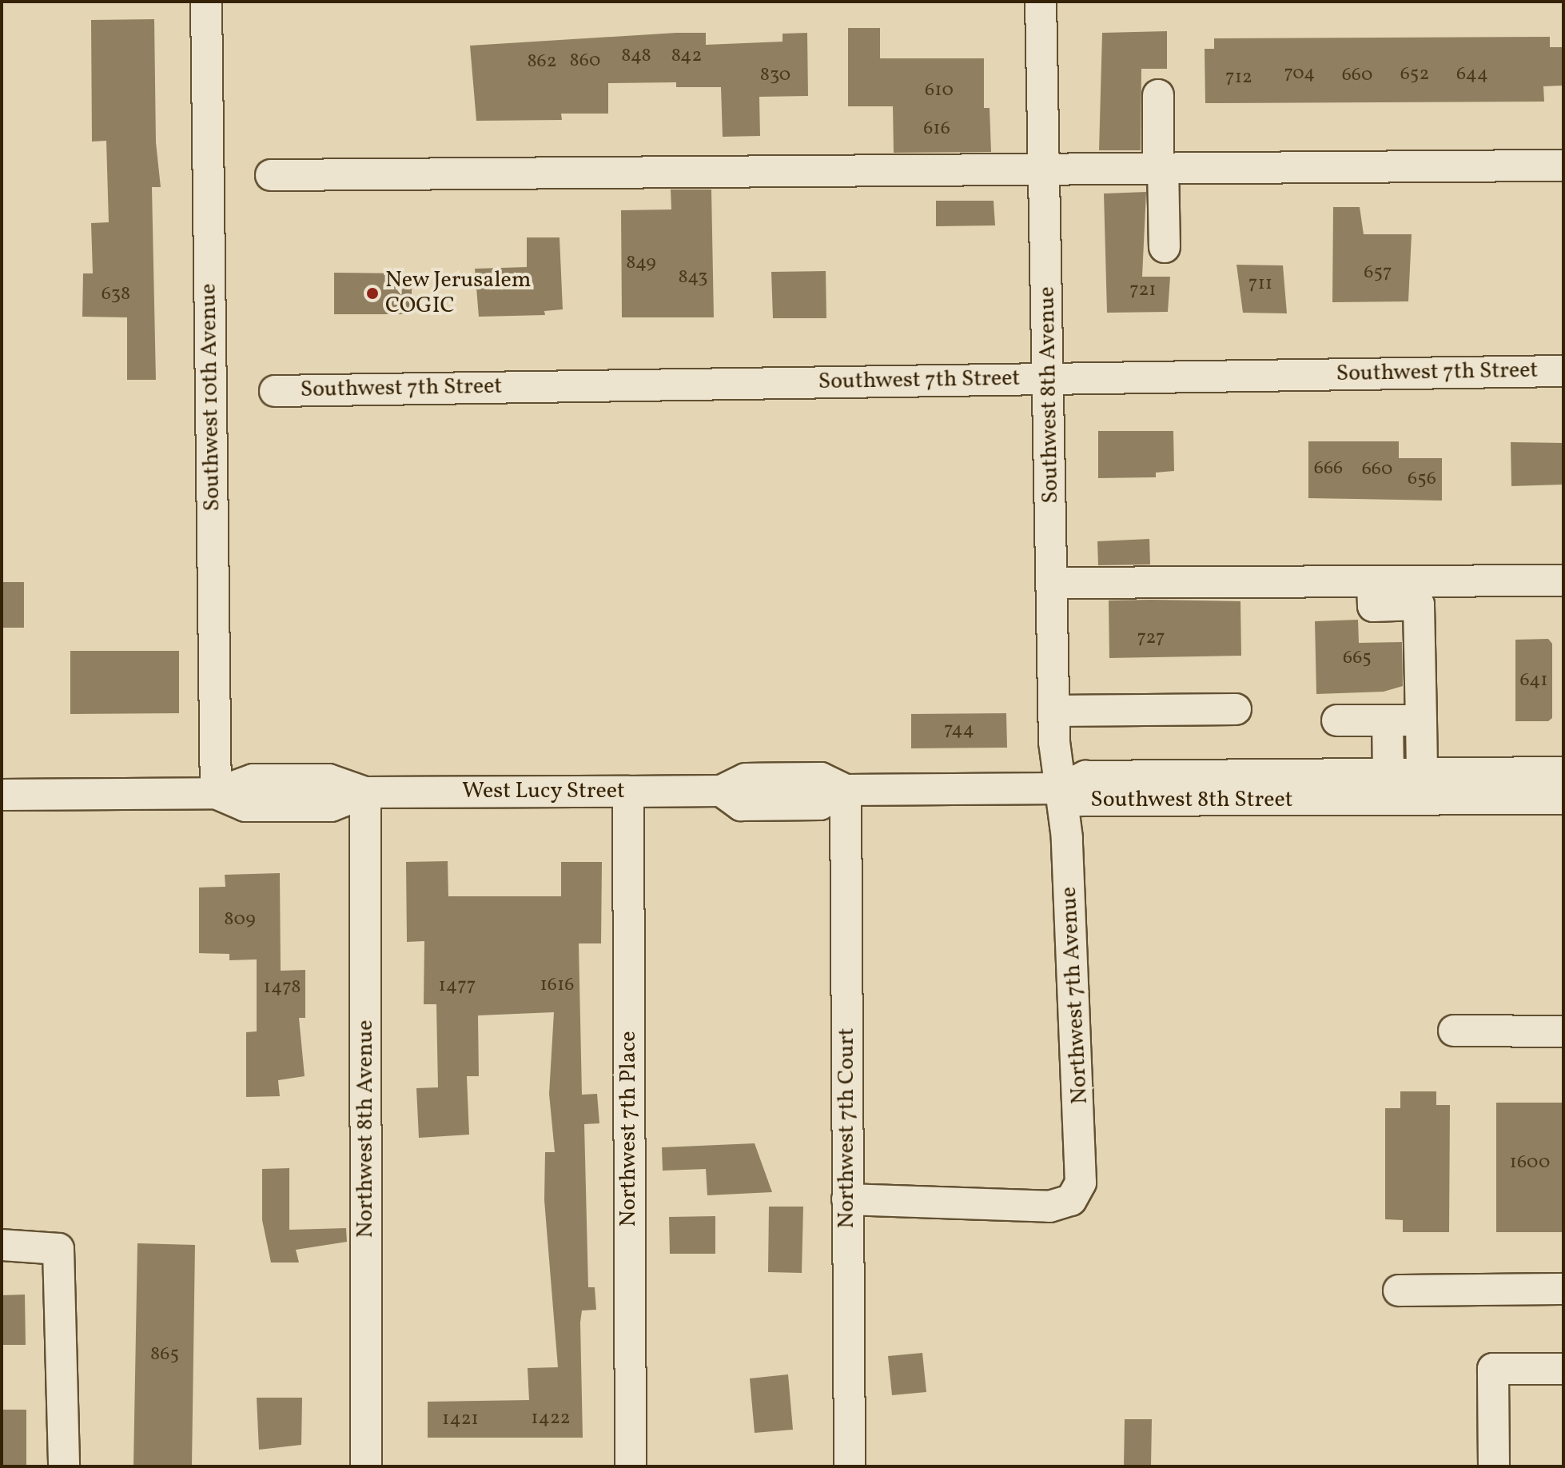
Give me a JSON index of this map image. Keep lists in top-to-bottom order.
{
  "streets": {
    "street": [
      "Southwest 7th Street",
      "Southwest 8th Avenue",
      "Southwest 10th Avenue",
      "West Lucy Street",
      "Southwest 8th Street",
      "Northwest 7th Avenue",
      "Northwest 7th Court",
      "Northwest 8th Avenue",
      "Northwest 7th Place"
    ]
  },
  "crossings": [
    ["Southwest 7th Street", "Southwest 8th Avenue"],
    ["Southwest 8th Avenue", "West Lucy Street"],
    ["Southwest 8th Avenue", "Southwest 8th Street"],
    ["Southwest 8th Avenue", "Northwest 7th Avenue"],
    ["Southwest 10th Avenue", "West Lucy Street"],
    ["West Lucy Street", "Southwest 8th Street"],
    ["West Lucy Street", "Northwest 7th Avenue"],
    ["West Lucy Street", "Northwest 7th Court"],
    ["West Lucy Street", "Northwest 8th Avenue"],
    ["West Lucy Street", "Northwest 7th Place"],
    ["Southwest 8th Street", "Northwest 7th Avenue"],
    ["Northwest 7th Avenue", "Northwest 7th Court"]
  ],
  "places": ["New Jerusalem COGIC"],
  "house_numbers": [
    "848",
    "842",
    "860",
    "862",
    "704",
    "652",
    "644",
    "830",
    "660",
    "712",
    "610",
    "616",
    "849",
    "657",
    "843",
    "711",
    "721",
    "638",
    "666",
    "660",
    "656",
    "727",
    "665",
    "641",
    "744",
    "809",
    "1616",
    "1477",
    "1478",
    "1600",
    "865",
    "1422",
    "1421"
  ]
}
